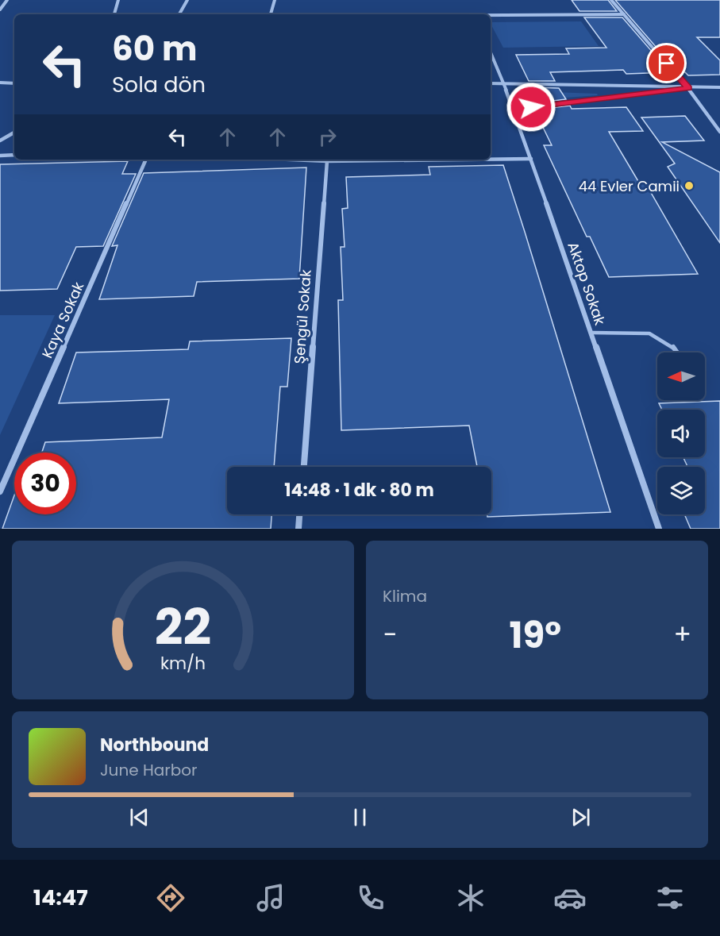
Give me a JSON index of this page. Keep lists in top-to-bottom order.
{
  "streets": {
    "street": ["Aktop Sokak", "Şengül Sokak", "Kaya Sokak"]
  },
  "places": ["44 Evler Camii"],
  "north": "left",
  "page": {
    "turn": ["60 m", "Sola dön"],
    "limit": "30",
    "trip": "14:48 · 1 dk · 80 m",
    "tile": "Klima",
    "heat": ["−", "19°", "+"],
    "song": ["Northbound", "June Harbor"],
    "tabs": "14:47",
    "gauge": ["22", "km/h"]
  }
}
